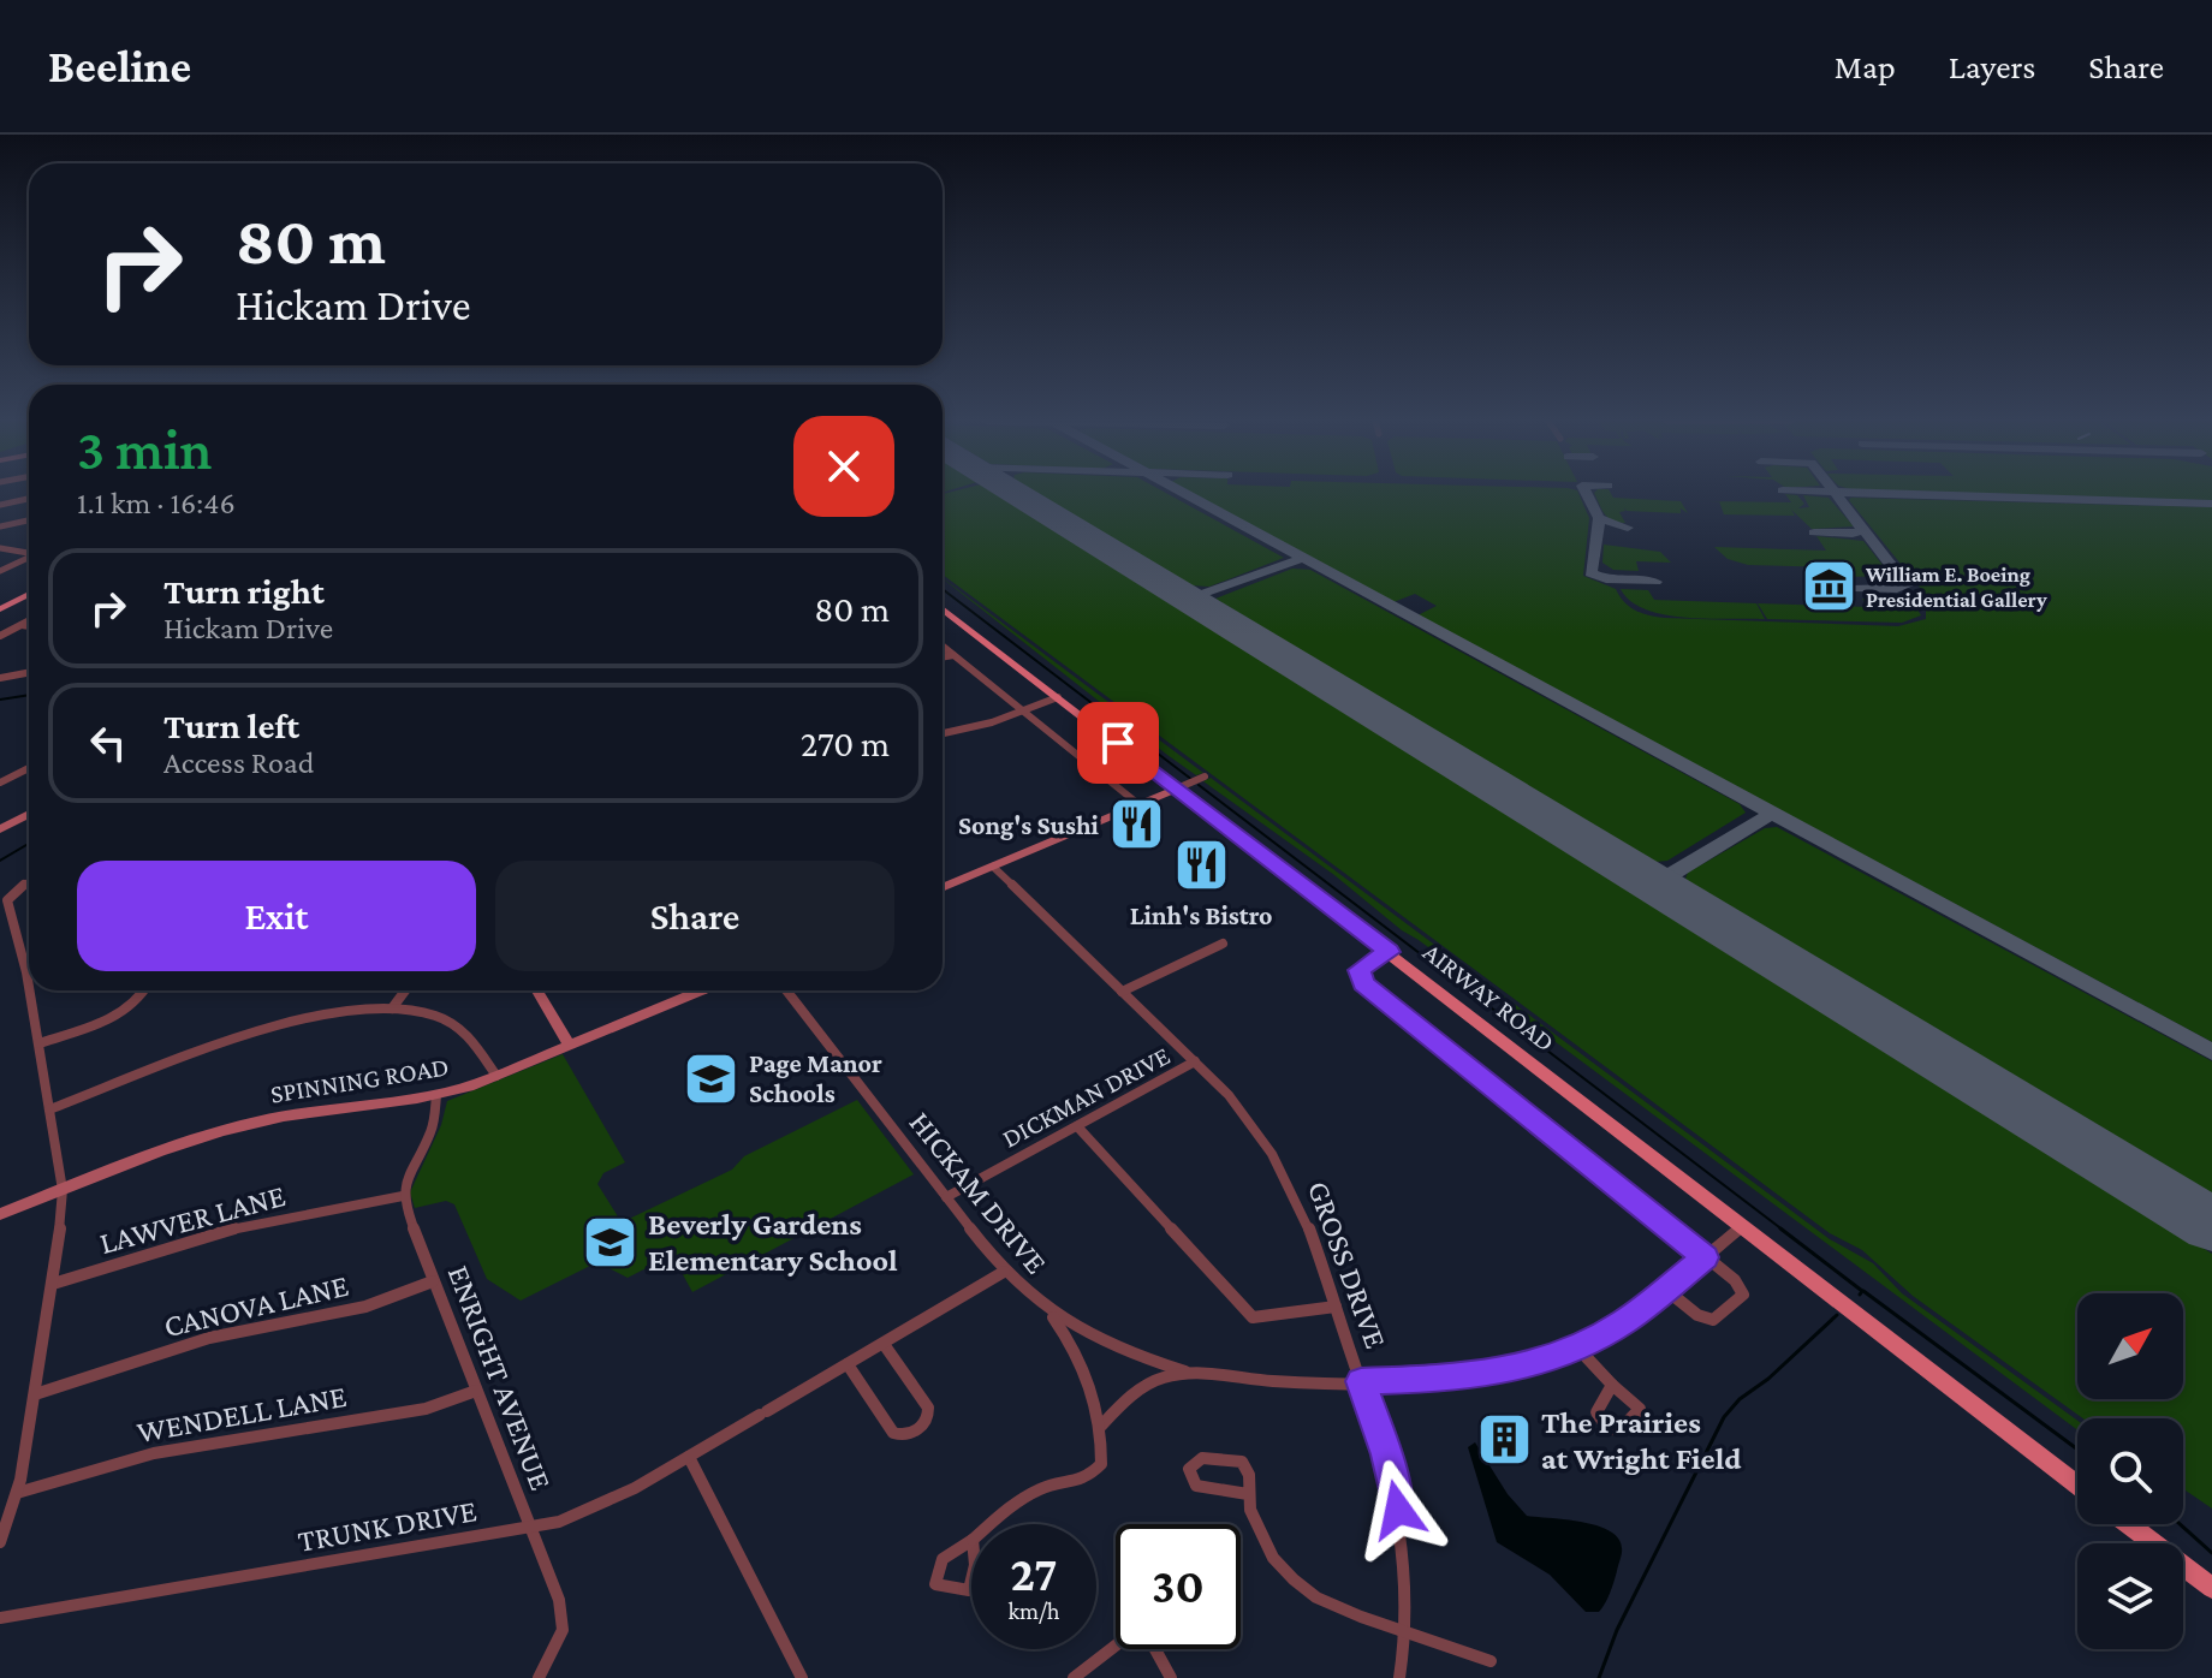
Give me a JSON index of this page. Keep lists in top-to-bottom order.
{
  "streets": {
    "main road": ["AIRWAY ROAD"],
    "street": [
      "SPINNING ROAD",
      "DICKMAN DRIVE",
      "HICKAM DRIVE",
      "LAWVER LANE",
      "GROSS DRIVE",
      "CANOVA LANE",
      "ENRIGHT AVENUE",
      "WENDELL LANE",
      "TRUNK DRIVE"
    ]
  },
  "crossings": [
    ["AIRWAY ROAD", "HICKAM DRIVE"],
    ["DICKMAN DRIVE", "HICKAM DRIVE"],
    ["DICKMAN DRIVE", "GROSS DRIVE"],
    ["HICKAM DRIVE", "GROSS DRIVE"],
    ["HICKAM DRIVE", "TRUNK DRIVE"],
    ["LAWVER LANE", "ENRIGHT AVENUE"],
    ["CANOVA LANE", "ENRIGHT AVENUE"],
    ["ENRIGHT AVENUE", "WENDELL LANE"],
    ["ENRIGHT AVENUE", "TRUNK DRIVE"]
  ],
  "places": {
    "museum": ["William E. Boeing Presidential Gallery"],
    "restaurant": ["Song's Sushi", "Linh's Bistro"],
    "school or university": ["Page Manor Schools", "Beverly Gardens Elementary School"],
    "building": ["The Prairies at Wright Field"]
  },
  "north": "top right",
  "page": {
    "header": "Beeline",
    "nav": ["Map", "Layers", "Share"],
    "turn": ["80 m", "Hickam Drive"],
    "heading": ["3 min", "1.1 km · 16:46"],
    "list": [
      {
        "name": "Turn right",
        "note": "Hickam Drive",
        "value": "80 m"
      },
      {
        "name": "Turn left",
        "note": "Access Road",
        "value": "270 m"
      }
    ],
    "buttons": ["Exit", "Share"],
    "speed": "27 km/h",
    "limit": "30"
  }
}
